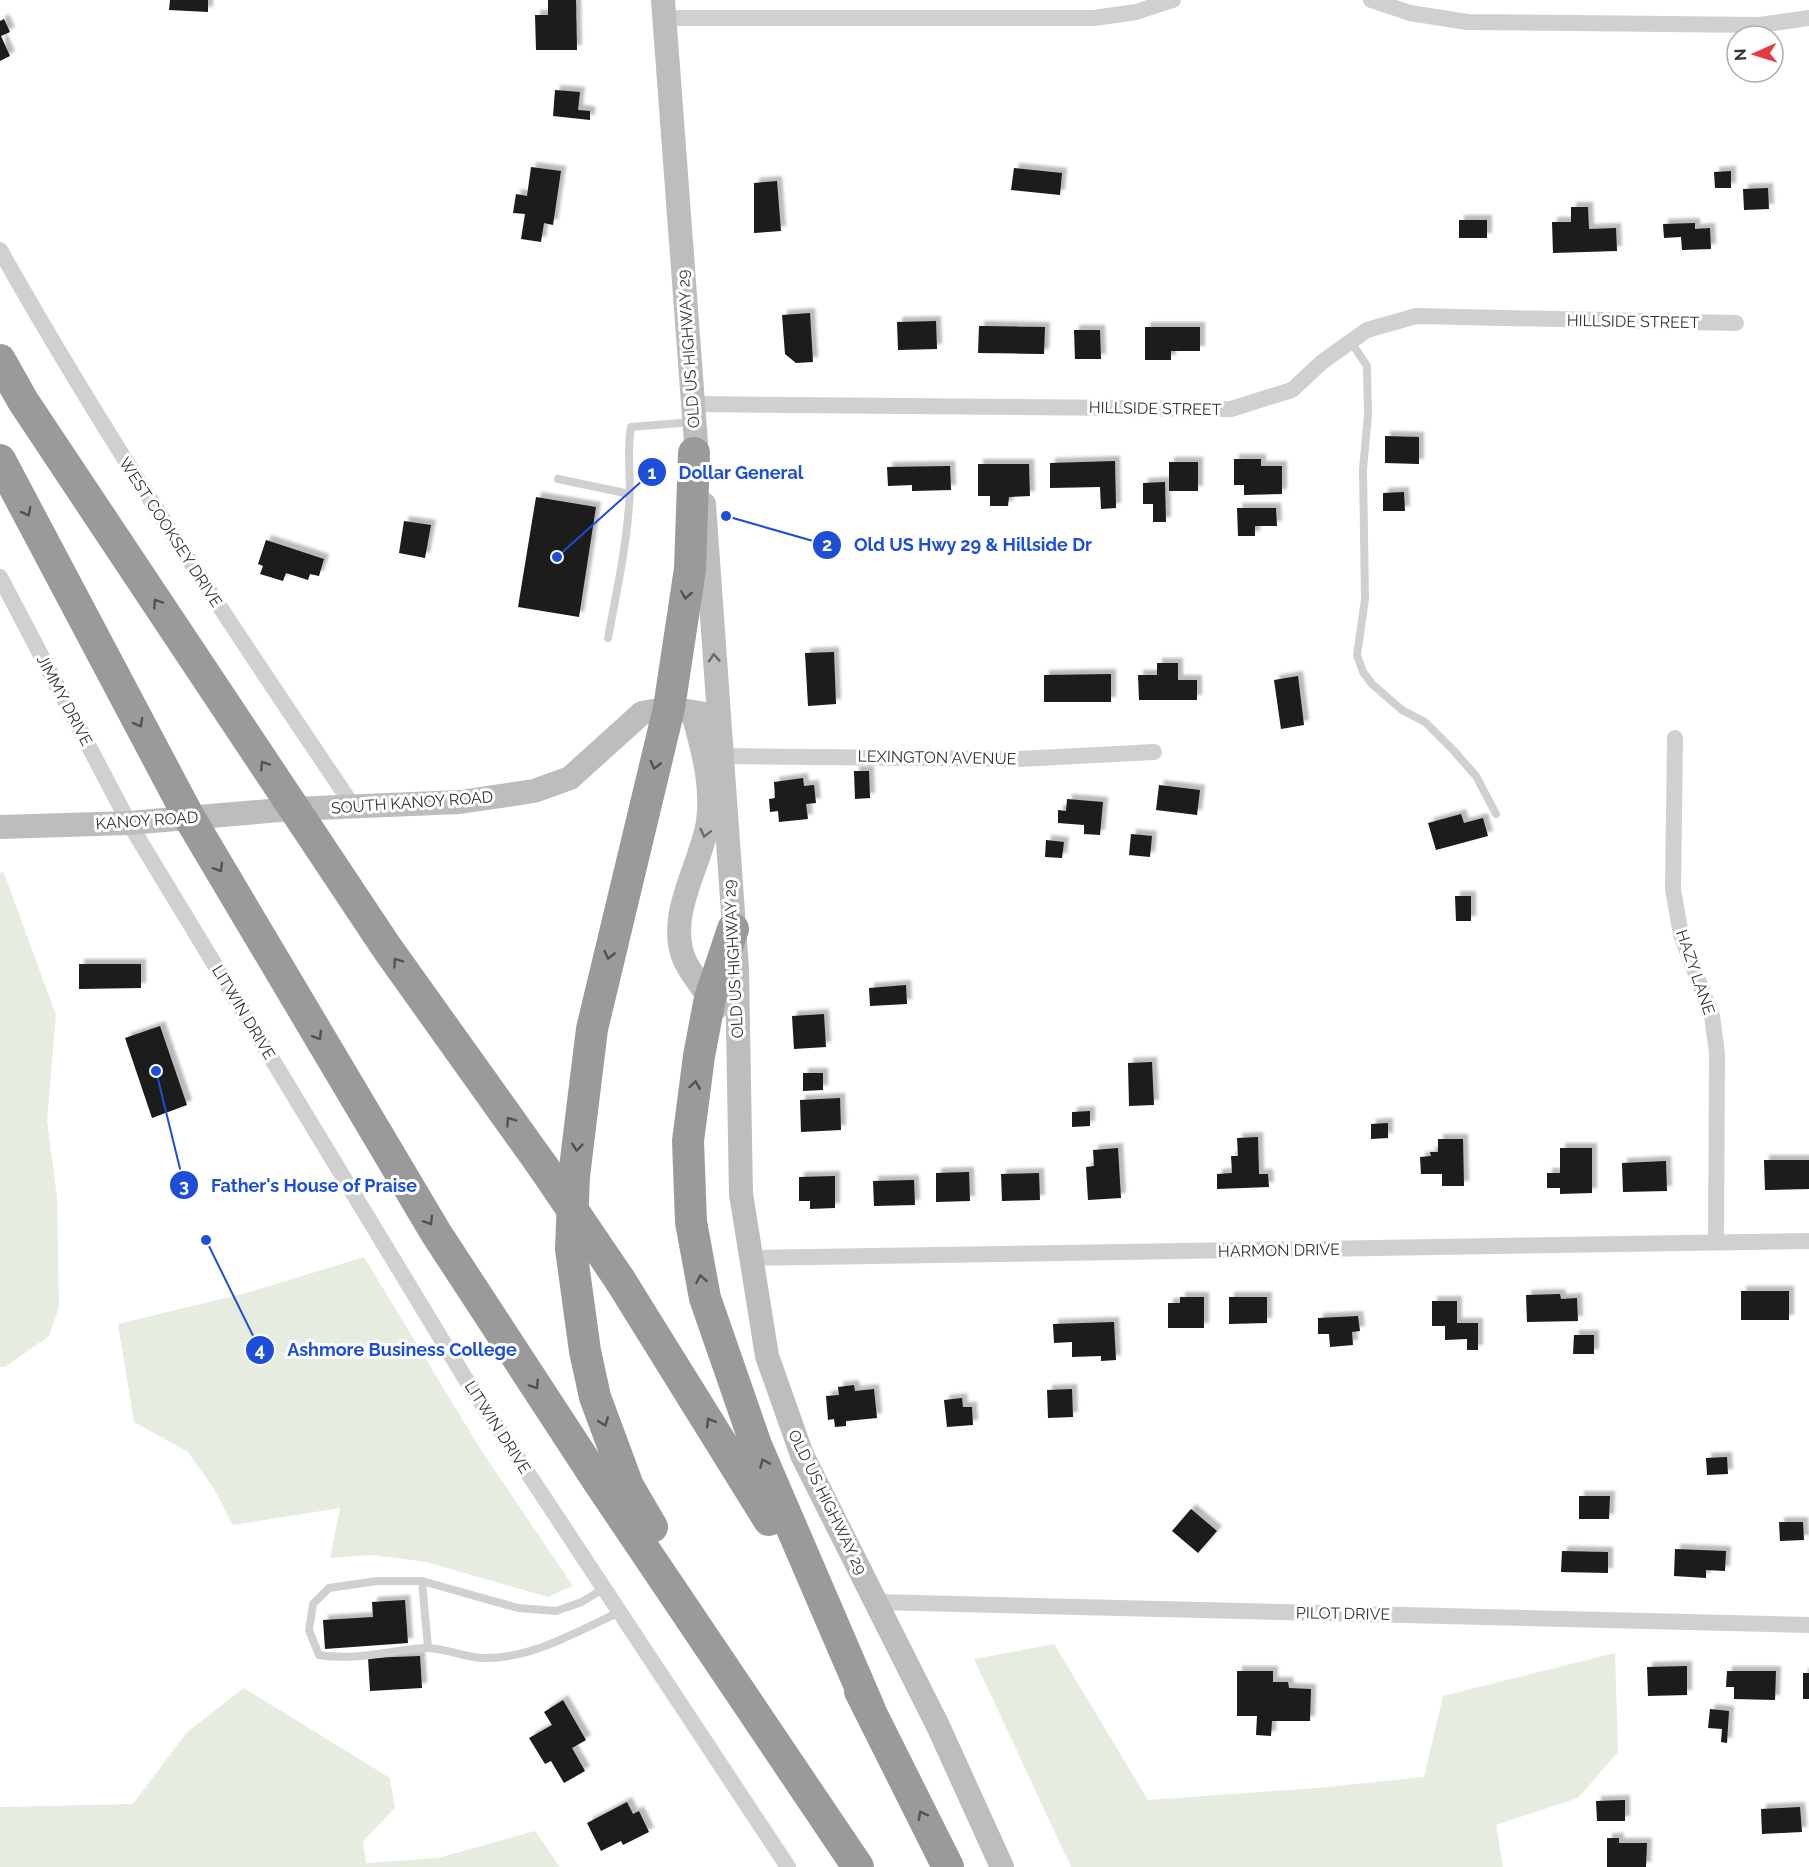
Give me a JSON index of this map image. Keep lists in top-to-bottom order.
{
  "streets": {
    "street": [
      "HILLSIDE STREET",
      "OLD US HIGHWAY 29",
      "WEST COOKSEY DRIVE",
      "JIMMY DRIVE",
      "LEXINGTON AVENUE",
      "SOUTH KANOY ROAD",
      "KANOY ROAD",
      "HAZY LANE",
      "LITWIN DRIVE",
      "HARMON DRIVE",
      "PILOT DRIVE"
    ]
  },
  "crossings": [
    ["HILLSIDE STREET", "OLD US HIGHWAY 29"],
    ["OLD US HIGHWAY 29", "LEXINGTON AVENUE"],
    ["OLD US HIGHWAY 29", "SOUTH KANOY ROAD"],
    ["OLD US HIGHWAY 29", "HARMON DRIVE"],
    ["OLD US HIGHWAY 29", "PILOT DRIVE"],
    ["WEST COOKSEY DRIVE", "SOUTH KANOY ROAD"],
    ["JIMMY DRIVE", "KANOY ROAD"],
    ["JIMMY DRIVE", "LITWIN DRIVE"],
    ["SOUTH KANOY ROAD", "KANOY ROAD"],
    ["KANOY ROAD", "LITWIN DRIVE"],
    ["HAZY LANE", "HARMON DRIVE"]
  ],
  "places": [
    "Old US Hwy 29 & Hillside Dr",
    "Dollar General",
    "Father's House of Praise",
    "Ashmore Business College"
  ],
  "north": "left"
}
